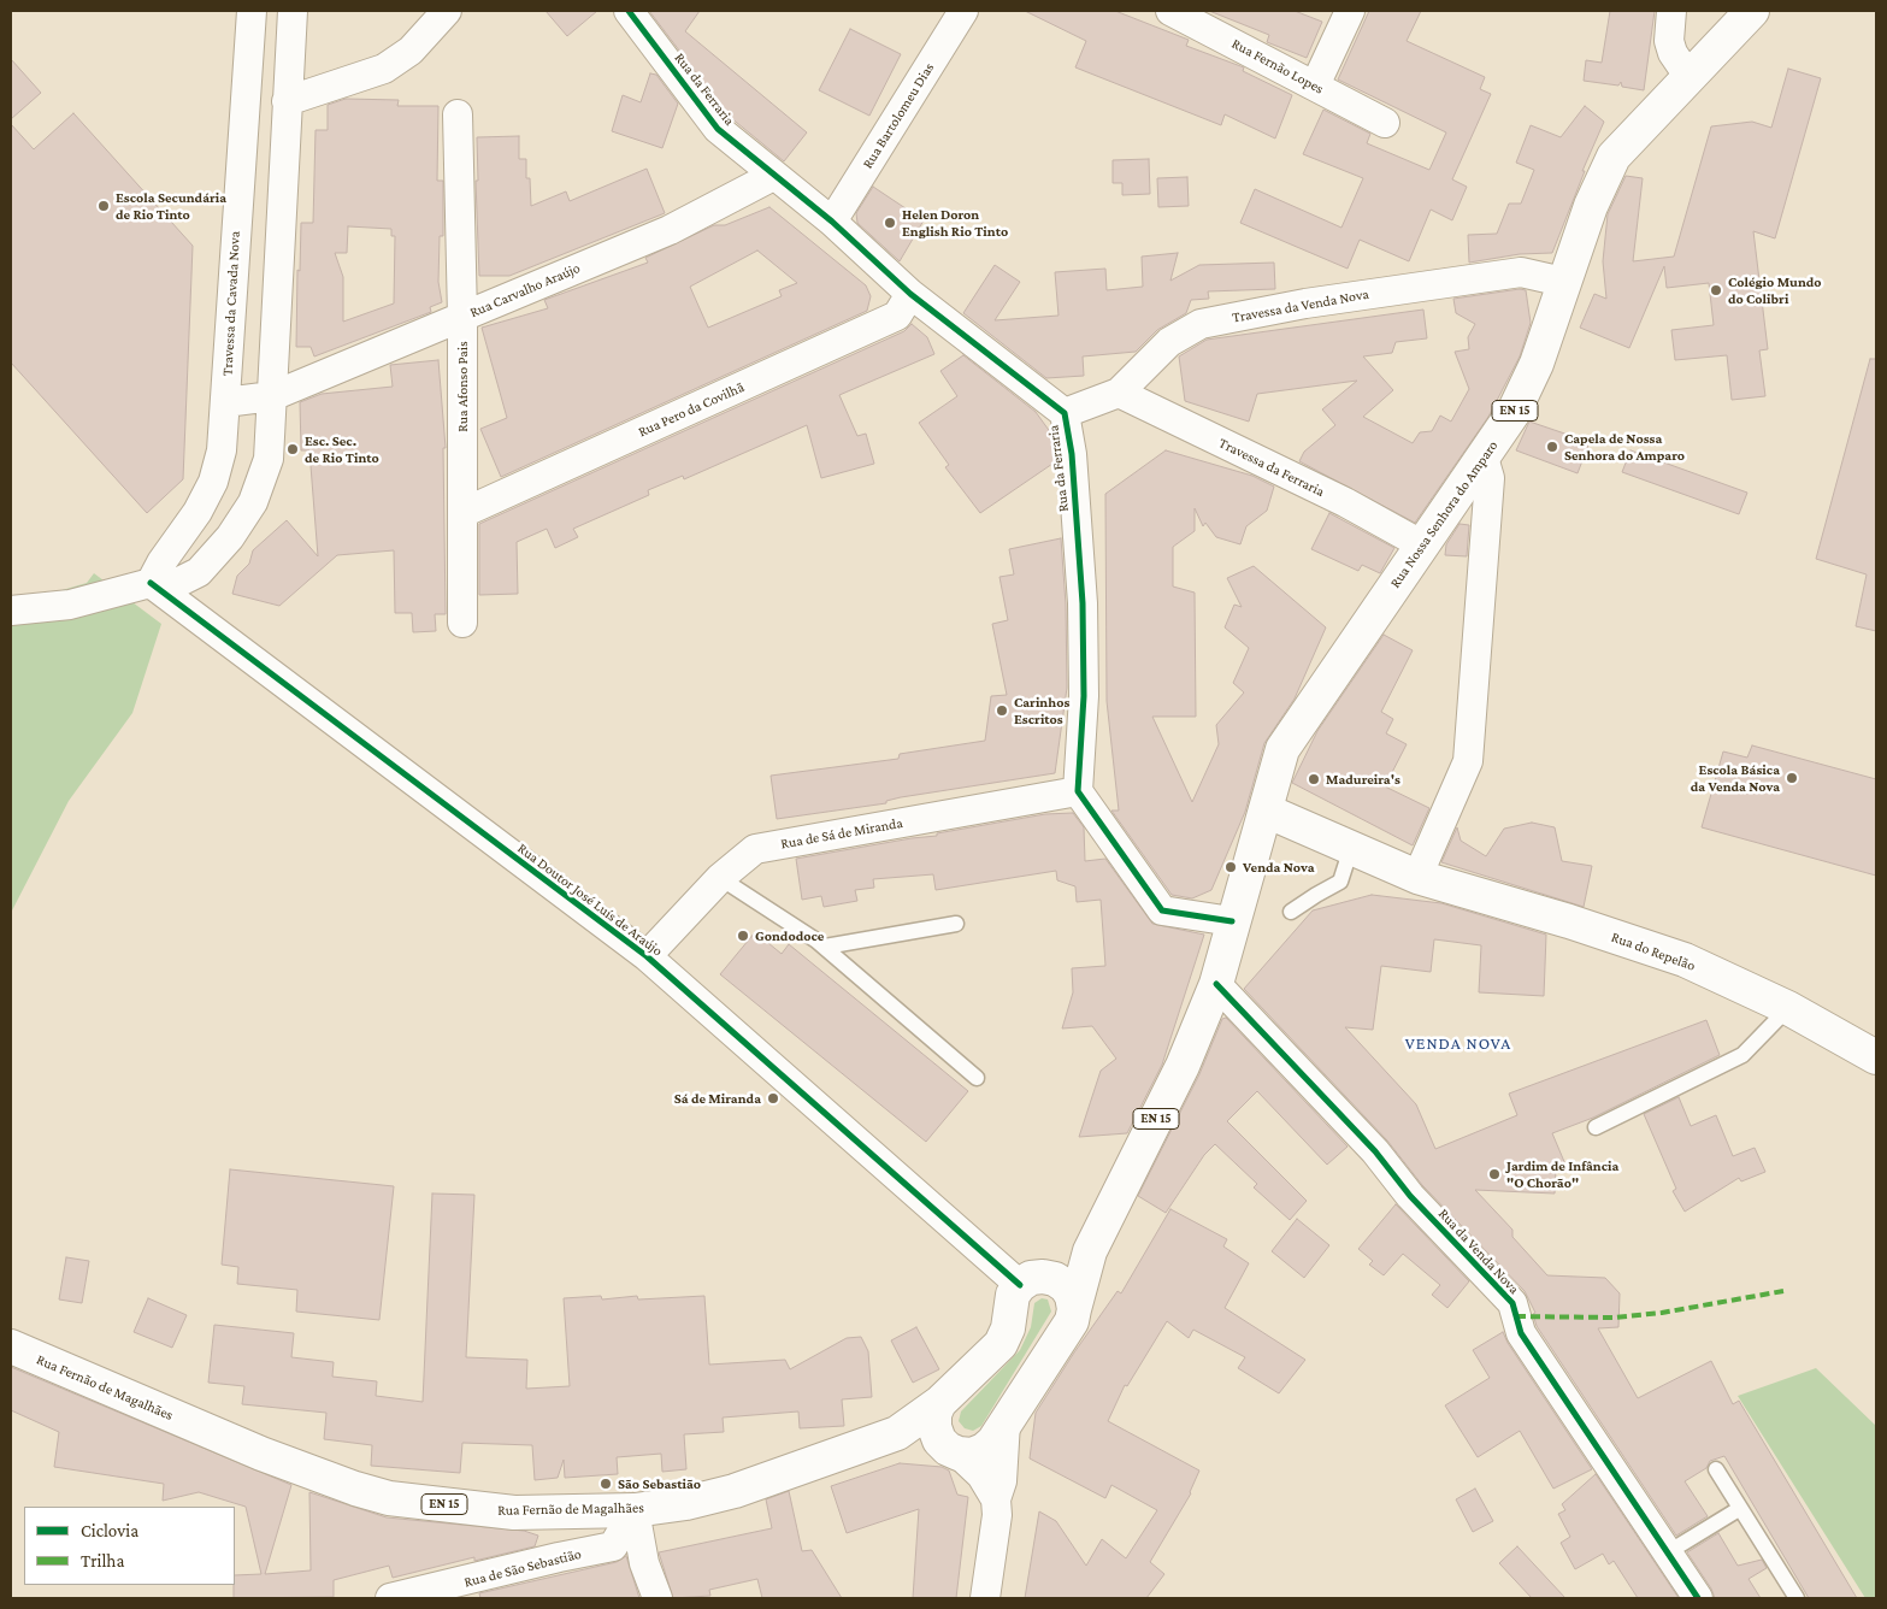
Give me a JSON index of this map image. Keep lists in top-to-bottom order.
{
  "streets": {
    "main road": [
      "EN 15",
      "Rua Nossa Senhora do Amparo",
      "Rua do Repelão",
      "Rua Fernão de Magalhães"
    ],
    "street": [
      "Rua Fernão Lopes",
      "Rua da Ferraria",
      "Rua Bartolomeu Dias",
      "Rua Carvalho Araújo",
      "Travessa da Cavada Nova",
      "Travessa da Venda Nova",
      "Rua Afonso Pais",
      "Rua Pero da Covilhã",
      "Travessa da Ferraria",
      "Rua de Sá de Miranda",
      "Rua Doutor José Luís de Araújo",
      "Rua da Venda Nova",
      "Rua de São Sebastião"
    ]
  },
  "crossings": [
    ["Rua da Ferraria", "Rua Bartolomeu Dias"],
    ["Rua da Ferraria", "Rua Carvalho Araújo"],
    ["Rua da Ferraria", "Travessa da Venda Nova"],
    ["Rua da Ferraria", "Rua Pero da Covilhã"],
    ["Rua da Ferraria", "Rua de Sá de Miranda"],
    ["Rua Carvalho Araújo", "Rua Afonso Pais"],
    ["Travessa da Cavada Nova", "Rua Doutor José Luís de Araújo"],
    ["Travessa da Venda Nova", "Travessa da Ferraria"],
    ["Travessa da Venda Nova", "Rua Nossa Senhora do Amparo"],
    ["Rua Afonso Pais", "Rua Pero da Covilhã"],
    ["EN 15", "Rua Nossa Senhora do Amparo"],
    ["EN 15", "Rua do Repelão"],
    ["EN 15", "Rua da Venda Nova"],
    ["Travessa da Ferraria", "Rua Nossa Senhora do Amparo"],
    ["Rua Nossa Senhora do Amparo", "Rua do Repelão"],
    ["Rua de Sá de Miranda", "Rua Doutor José Luís de Araújo"],
    ["Rua Doutor José Luís de Araújo", "Rua Fernão de Magalhães"],
    ["Rua Fernão de Magalhães", "Rua de São Sebastião"]
  ],
  "districts": ["VENDA NOVA"],
  "places": [
    "Escola Secundária de Rio Tinto",
    "Helen Doron English Rio Tinto",
    "Colégio Mundo do Colibri",
    "Capela de Nossa Senhora do Amparo",
    "Esc. Sec. de Rio Tinto",
    "Carinhos Escritos",
    "Escola Básica da Venda Nova",
    "Madureira's",
    "Venda Nova",
    "Gondodoce",
    "Sá de Miranda",
    "Jardim de Infância \"O Chorão\"",
    "São Sebastião"
  ],
  "legend": ["Ciclovia", "Trilha"]
}
